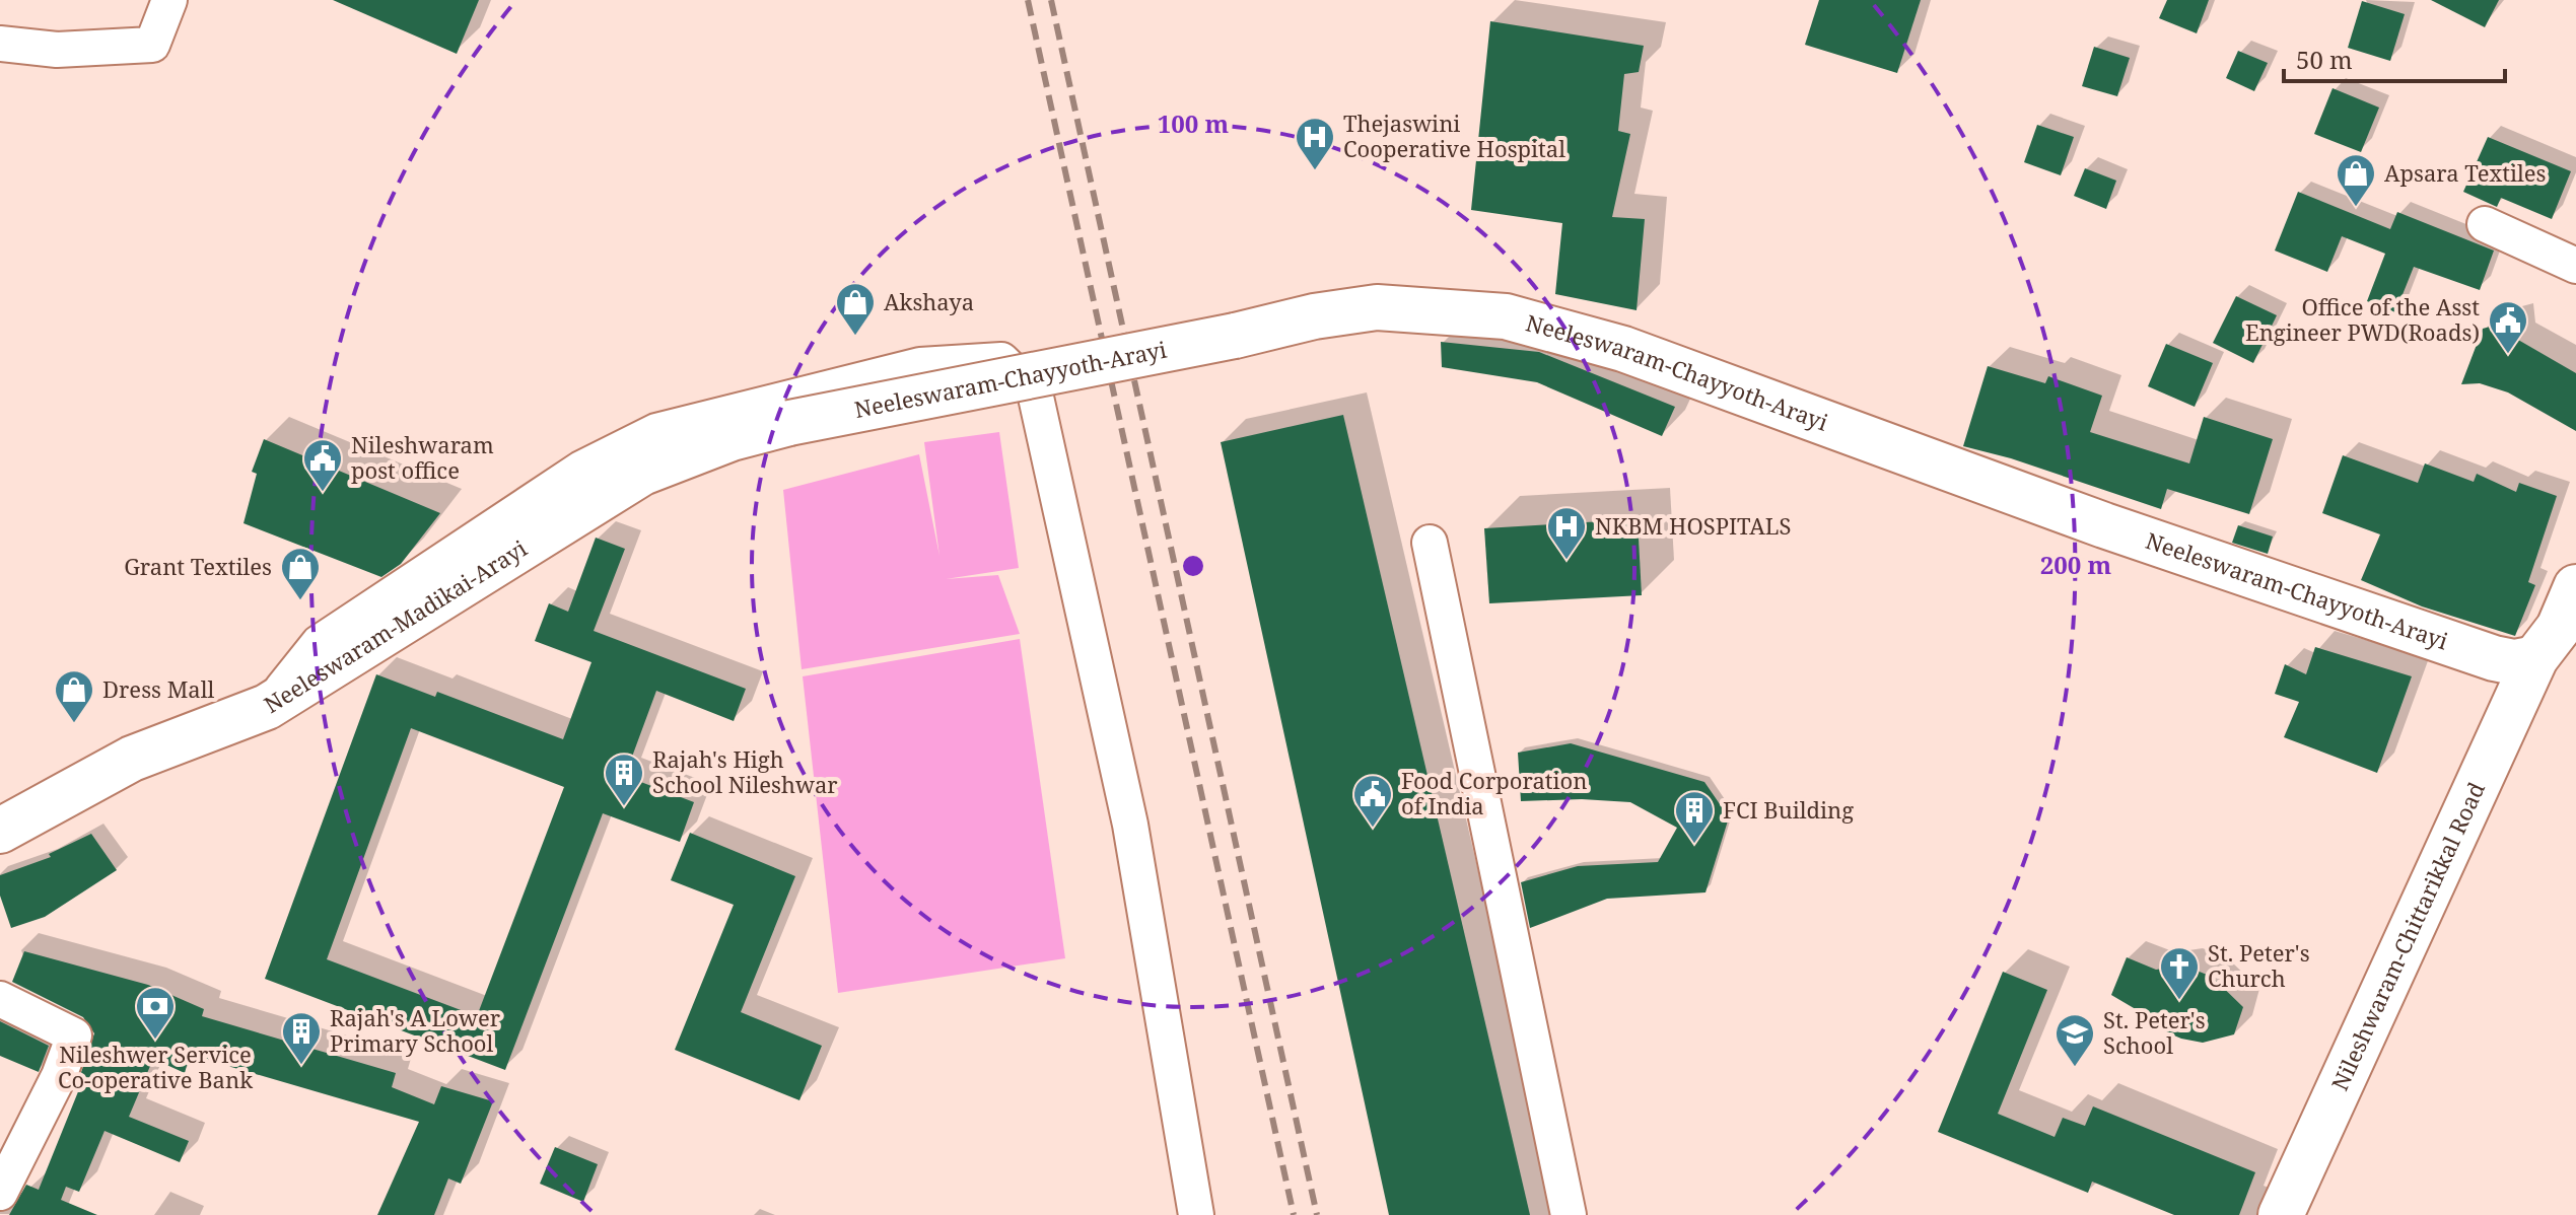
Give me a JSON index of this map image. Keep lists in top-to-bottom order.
{
  "streets": {
    "main road": ["Neeleswaram-Chayyoth-Arayi", "Neeleswaram-Madikai-Arayi", "Nileshwaram-Chittarikkal Road"]
  },
  "crossings": [
    ["Neeleswaram-Chayyoth-Arayi", "Neeleswaram-Madikai-Arayi"],
    ["Neeleswaram-Chayyoth-Arayi", "Nileshwaram-Chittarikkal Road"]
  ],
  "places": {
    "hospital": ["Thejaswini Cooperative Hospital", "NKBM HOSPITALS"],
    "shop": [
      "Apsara Textiles",
      "Akshaya",
      "Grant Textiles",
      "Dress Mall"
    ],
    "public building": ["Office of the Asst Engineer PWD(Roads)", "Nileshwaram post office", "Food Corporation of India"],
    "building": ["Rajah's High School Nileshwar", "FCI Building", "Rajah's A Lower Primary School"],
    "church": ["St. Peter's Church"],
    "bank": ["Nileshwer Service Co-operative Bank"],
    "school or university": ["St. Peter's School"]
  },
  "scale_bar": "50 m",
  "rings": ["100 m", "200 m"]
}
